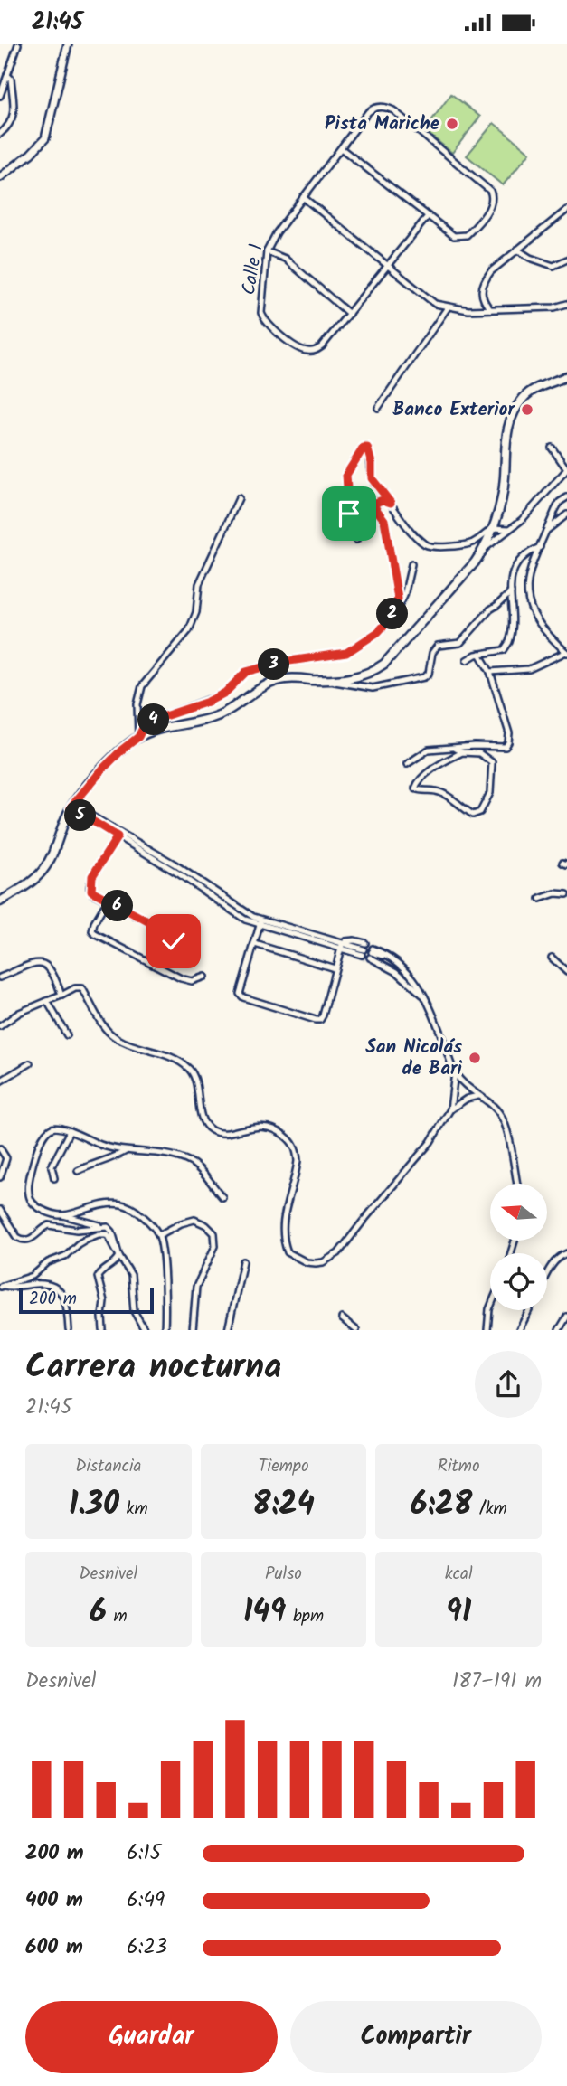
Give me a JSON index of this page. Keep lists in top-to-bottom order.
{
  "streets": {
    "street": ["Calle 1"]
  },
  "places": ["Pista Mariche", "Banco Exterior", "San Nicolás de Bari"],
  "scale_bar": "200 m",
  "north": "left",
  "page": {
    "status": "21:45",
    "pins": [
      "2",
      "3",
      "4",
      "5",
      "6"
    ],
    "scale": "200 m",
    "heading": ["Carrera nocturna", "21:45"],
    "stats": [
      ["Distancia", "1.30 km"],
      ["Tiempo", "8:24"],
      ["Ritmo", "6:28 /km"],
      ["Desnivel", "6 m"],
      ["Pulso", "149 bpm"],
      ["kcal", "91"]
    ],
    "chart": ["Desnivel", "187–191 m"],
    "list": [
      {
        "name": "200 m",
        "note": "6:15"
      },
      {
        "name": "400 m",
        "note": "6:49"
      },
      {
        "name": "600 m",
        "note": "6:23"
      }
    ],
    "buttons": ["Guardar", "Compartir"]
  }
}
